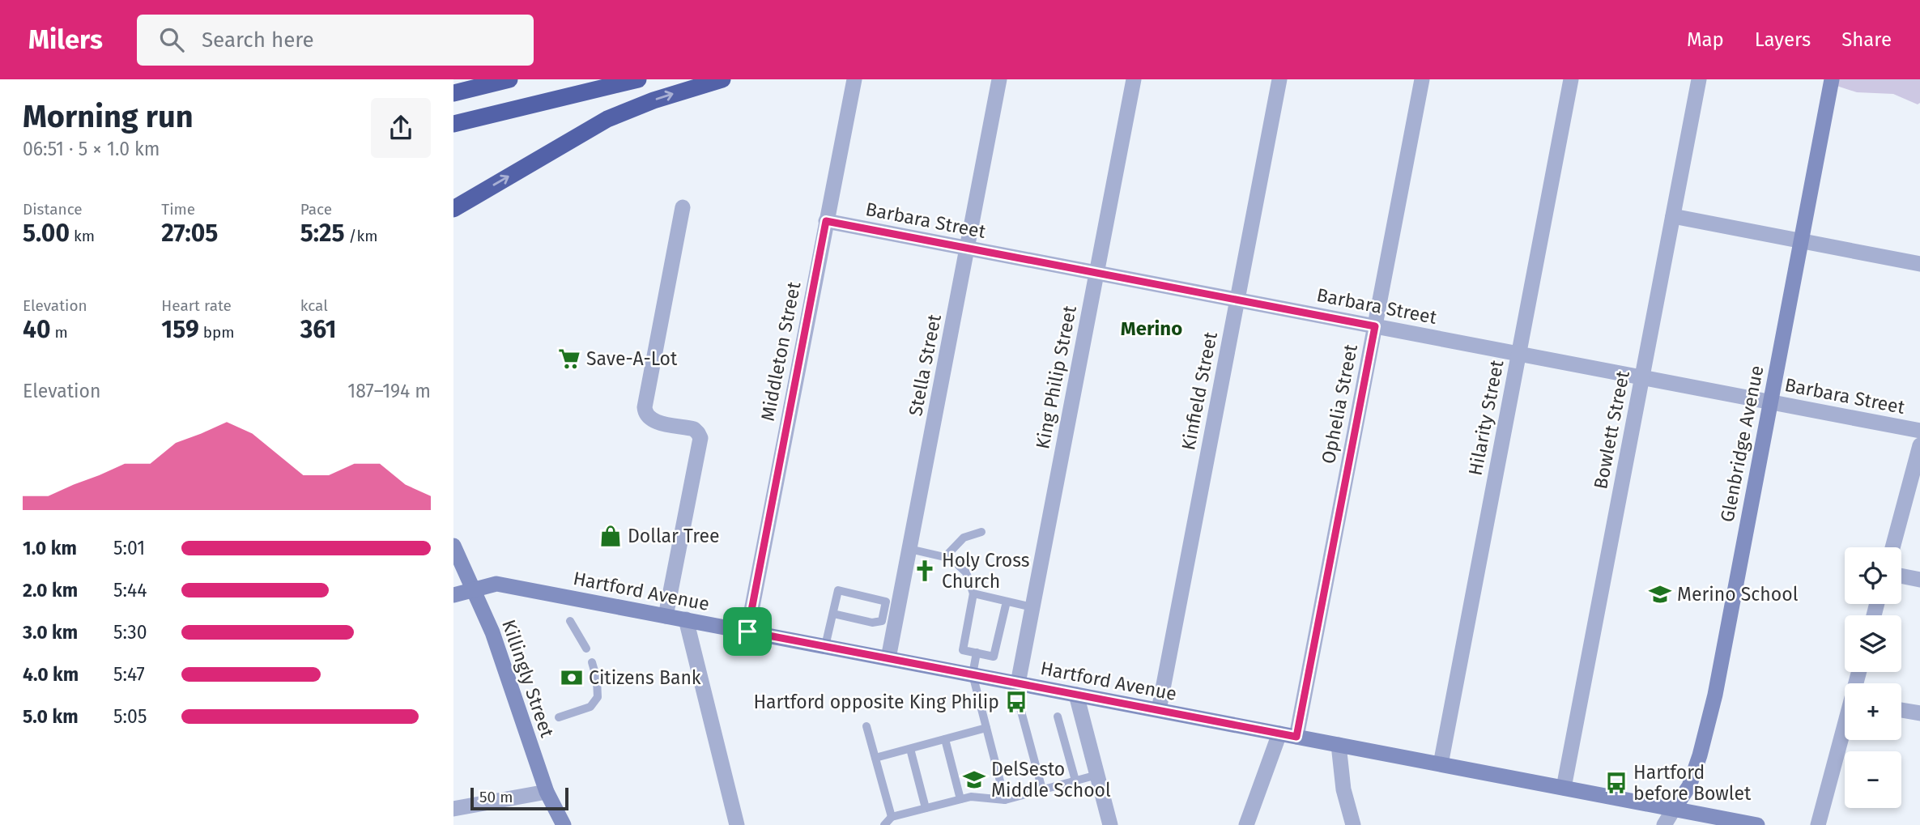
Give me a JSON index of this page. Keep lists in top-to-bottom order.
{
  "streets": {
    "main road": ["Glenbridge Avenue", "Hartford Avenue", "Killingly Street"],
    "street": [
      "Barbara Street",
      "Middleton Street",
      "Stella Street",
      "King Philip Street",
      "Kinfield Street",
      "Ophelia Street",
      "Hilarity Street",
      "Bowlett Street"
    ]
  },
  "crossings": [
    ["Barbara Street", "Middleton Street"],
    ["Barbara Street", "Stella Street"],
    ["Barbara Street", "King Philip Street"],
    ["Barbara Street", "Kinfield Street"],
    ["Barbara Street", "Ophelia Street"],
    ["Barbara Street", "Hilarity Street"],
    ["Barbara Street", "Bowlett Street"],
    ["Barbara Street", "Glenbridge Avenue"],
    ["Middleton Street", "Hartford Avenue"],
    ["Stella Street", "Hartford Avenue"],
    ["King Philip Street", "Hartford Avenue"],
    ["Kinfield Street", "Hartford Avenue"],
    ["Ophelia Street", "Hartford Avenue"],
    ["Hilarity Street", "Hartford Avenue"],
    ["Bowlett Street", "Hartford Avenue"],
    ["Glenbridge Avenue", "Hartford Avenue"],
    ["Hartford Avenue", "Killingly Street"]
  ],
  "districts": ["Merino"],
  "places": {
    "supermarket": ["Save-A-Lot"],
    "shop": ["Dollar Tree"],
    "church": ["Holy Cross Church"],
    "school or university": ["Merino School", "DelSesto Middle School"],
    "bank": ["Citizens Bank"],
    "bus stop": ["Hartford opposite King Philip", "Hartford before Bowlet"]
  },
  "scale_bar": "50 m",
  "page": {
    "header": "Milers",
    "search": "Search here",
    "nav": ["Map", "Layers", "Share"],
    "heading": ["Morning run", "06:51 · 5 × 1.0 km"],
    "stats": [
      ["Distance", "5.00 km"],
      ["Time", "27:05"],
      ["Pace", "5:25 /km"],
      ["Elevation", "40 m"],
      ["Heart rate", "159 bpm"],
      ["kcal", "361"]
    ],
    "chart": ["Elevation", "187–194 m"],
    "list": [
      {
        "name": "1.0 km",
        "note": "5:01"
      },
      {
        "name": "2.0 km",
        "note": "5:44"
      },
      {
        "name": "3.0 km",
        "note": "5:30"
      },
      {
        "name": "4.0 km",
        "note": "5:47"
      },
      {
        "name": "5.0 km",
        "note": "5:05"
      }
    ],
    "map_buttons": ["+", "−"],
    "scale": "50 m"
  }
}
